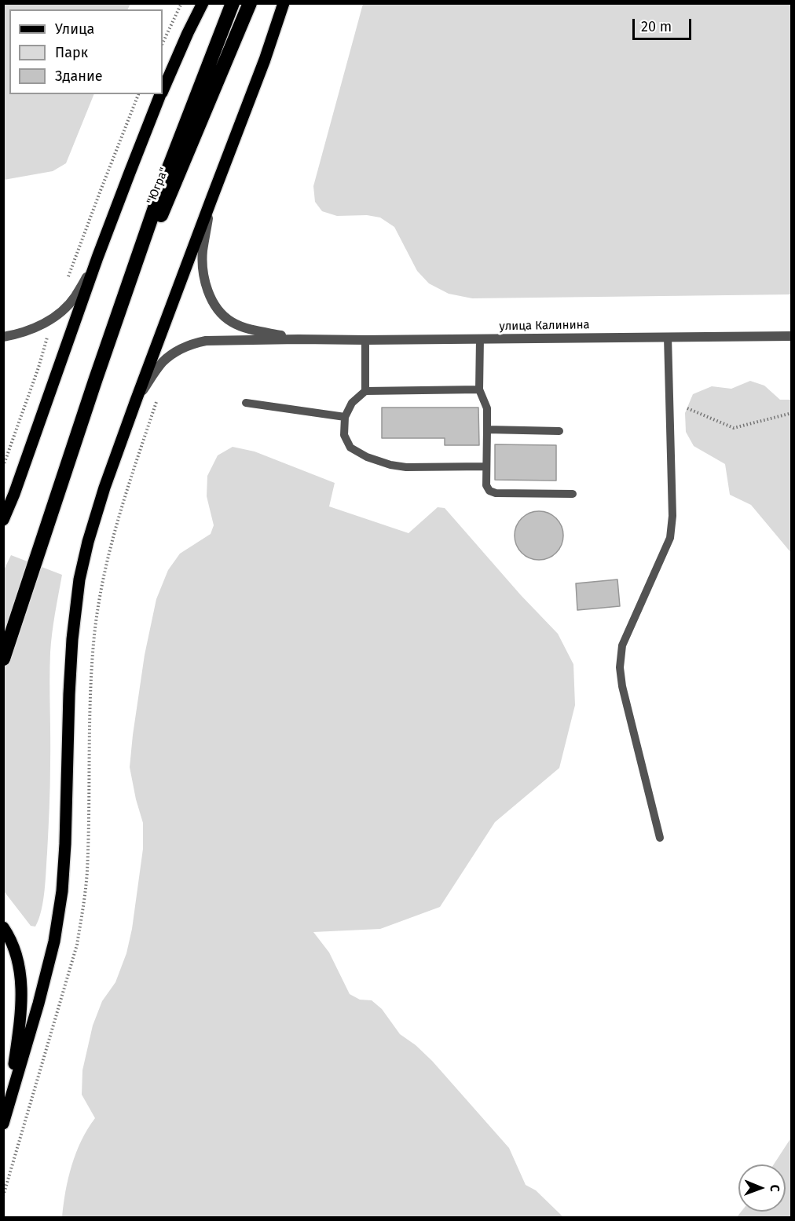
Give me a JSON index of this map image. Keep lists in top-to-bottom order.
{
  "streets": {
    "highway": ["\"Югра\""],
    "street": ["улица Калинина"]
  },
  "legend": ["Улица", "Парк", "Здание"],
  "scale_bar": "20 m",
  "north": "right"
}
